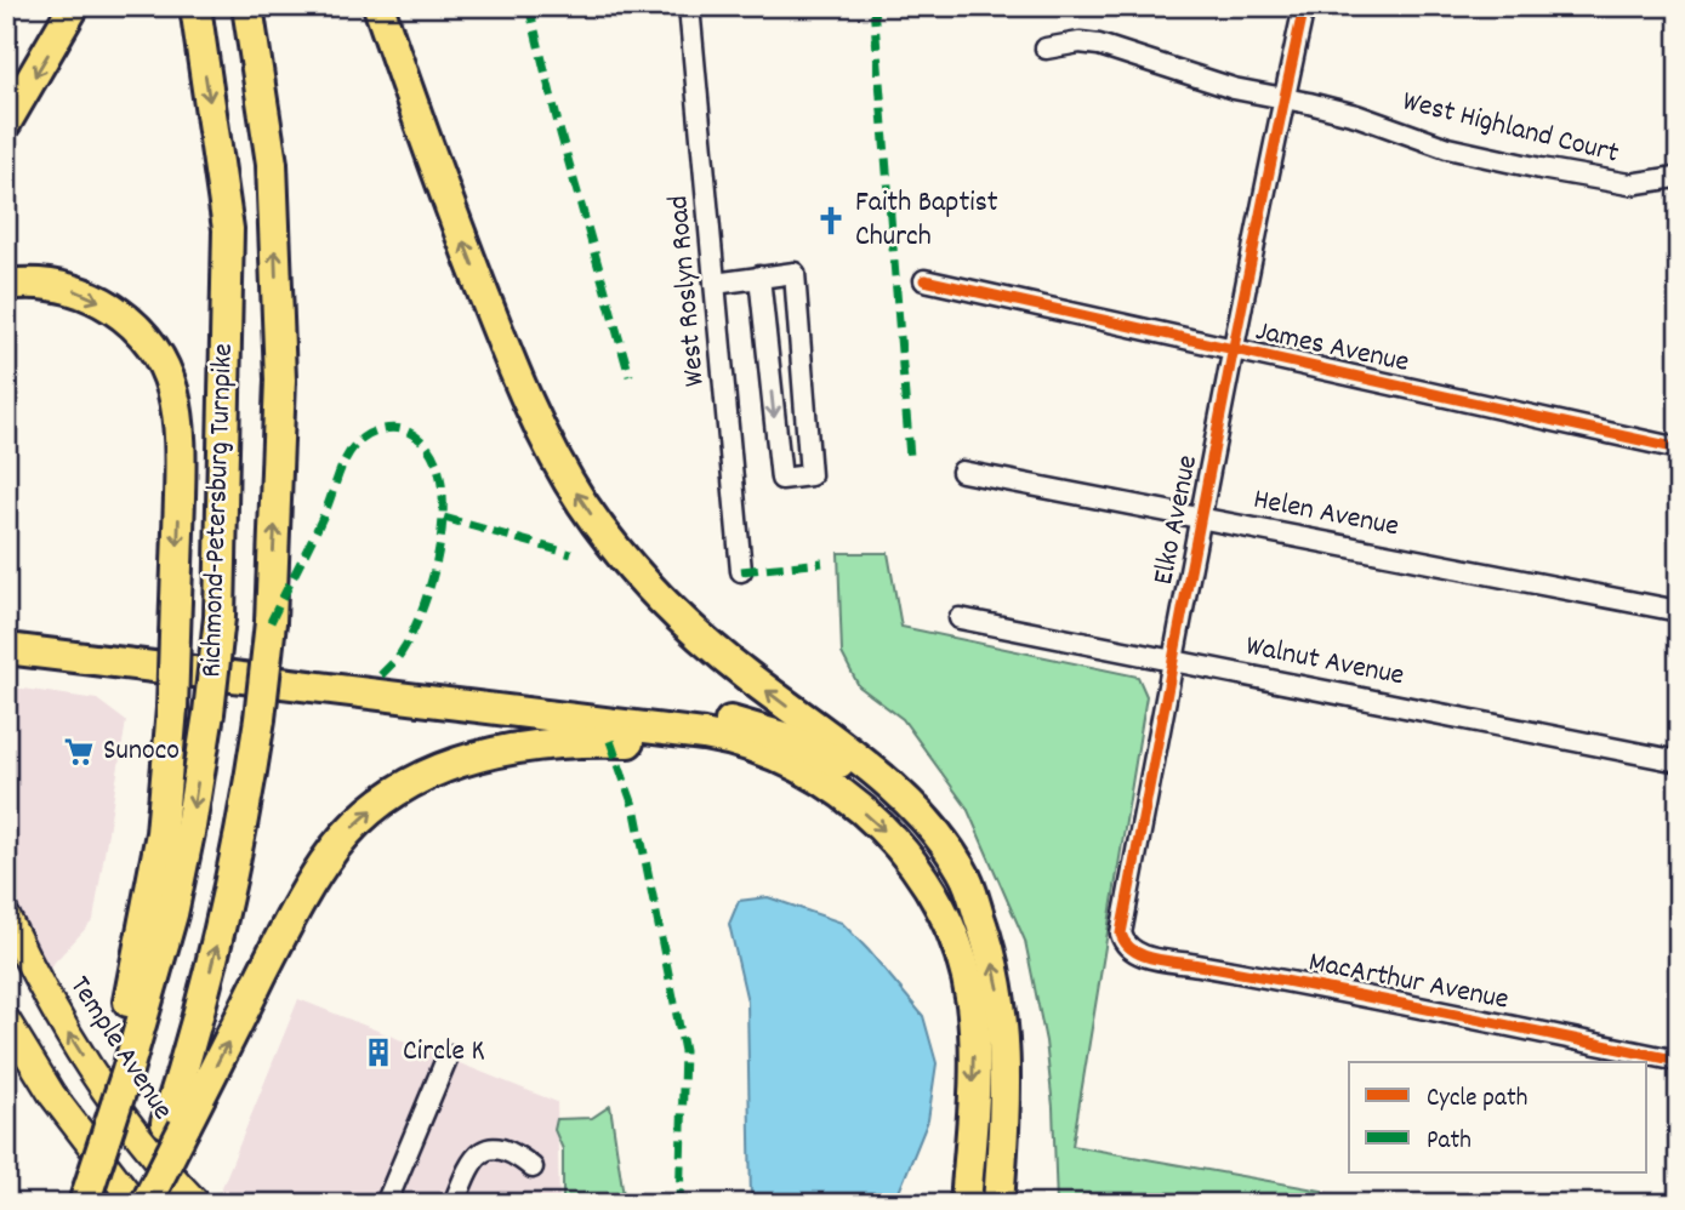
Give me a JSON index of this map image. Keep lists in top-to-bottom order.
{
  "streets": {
    "highway": ["Richmond-Petersburg Turnpike"],
    "main road": ["Temple Avenue"],
    "street": [
      "West Highland Court",
      "West Roslyn Road",
      "James Avenue",
      "Helen Avenue",
      "Elko Avenue",
      "Walnut Avenue",
      "MacArthur Avenue"
    ]
  },
  "crossings": [
    ["West Highland Court", "Elko Avenue"],
    ["James Avenue", "Elko Avenue"],
    ["Helen Avenue", "Elko Avenue"],
    ["Elko Avenue", "Walnut Avenue"],
    ["Elko Avenue", "MacArthur Avenue"]
  ],
  "places": {
    "church": ["Faith Baptist Church"],
    "supermarket": ["Sunoco"],
    "building": ["Circle K"]
  },
  "legend": ["Cycle path", "Path"]
}
